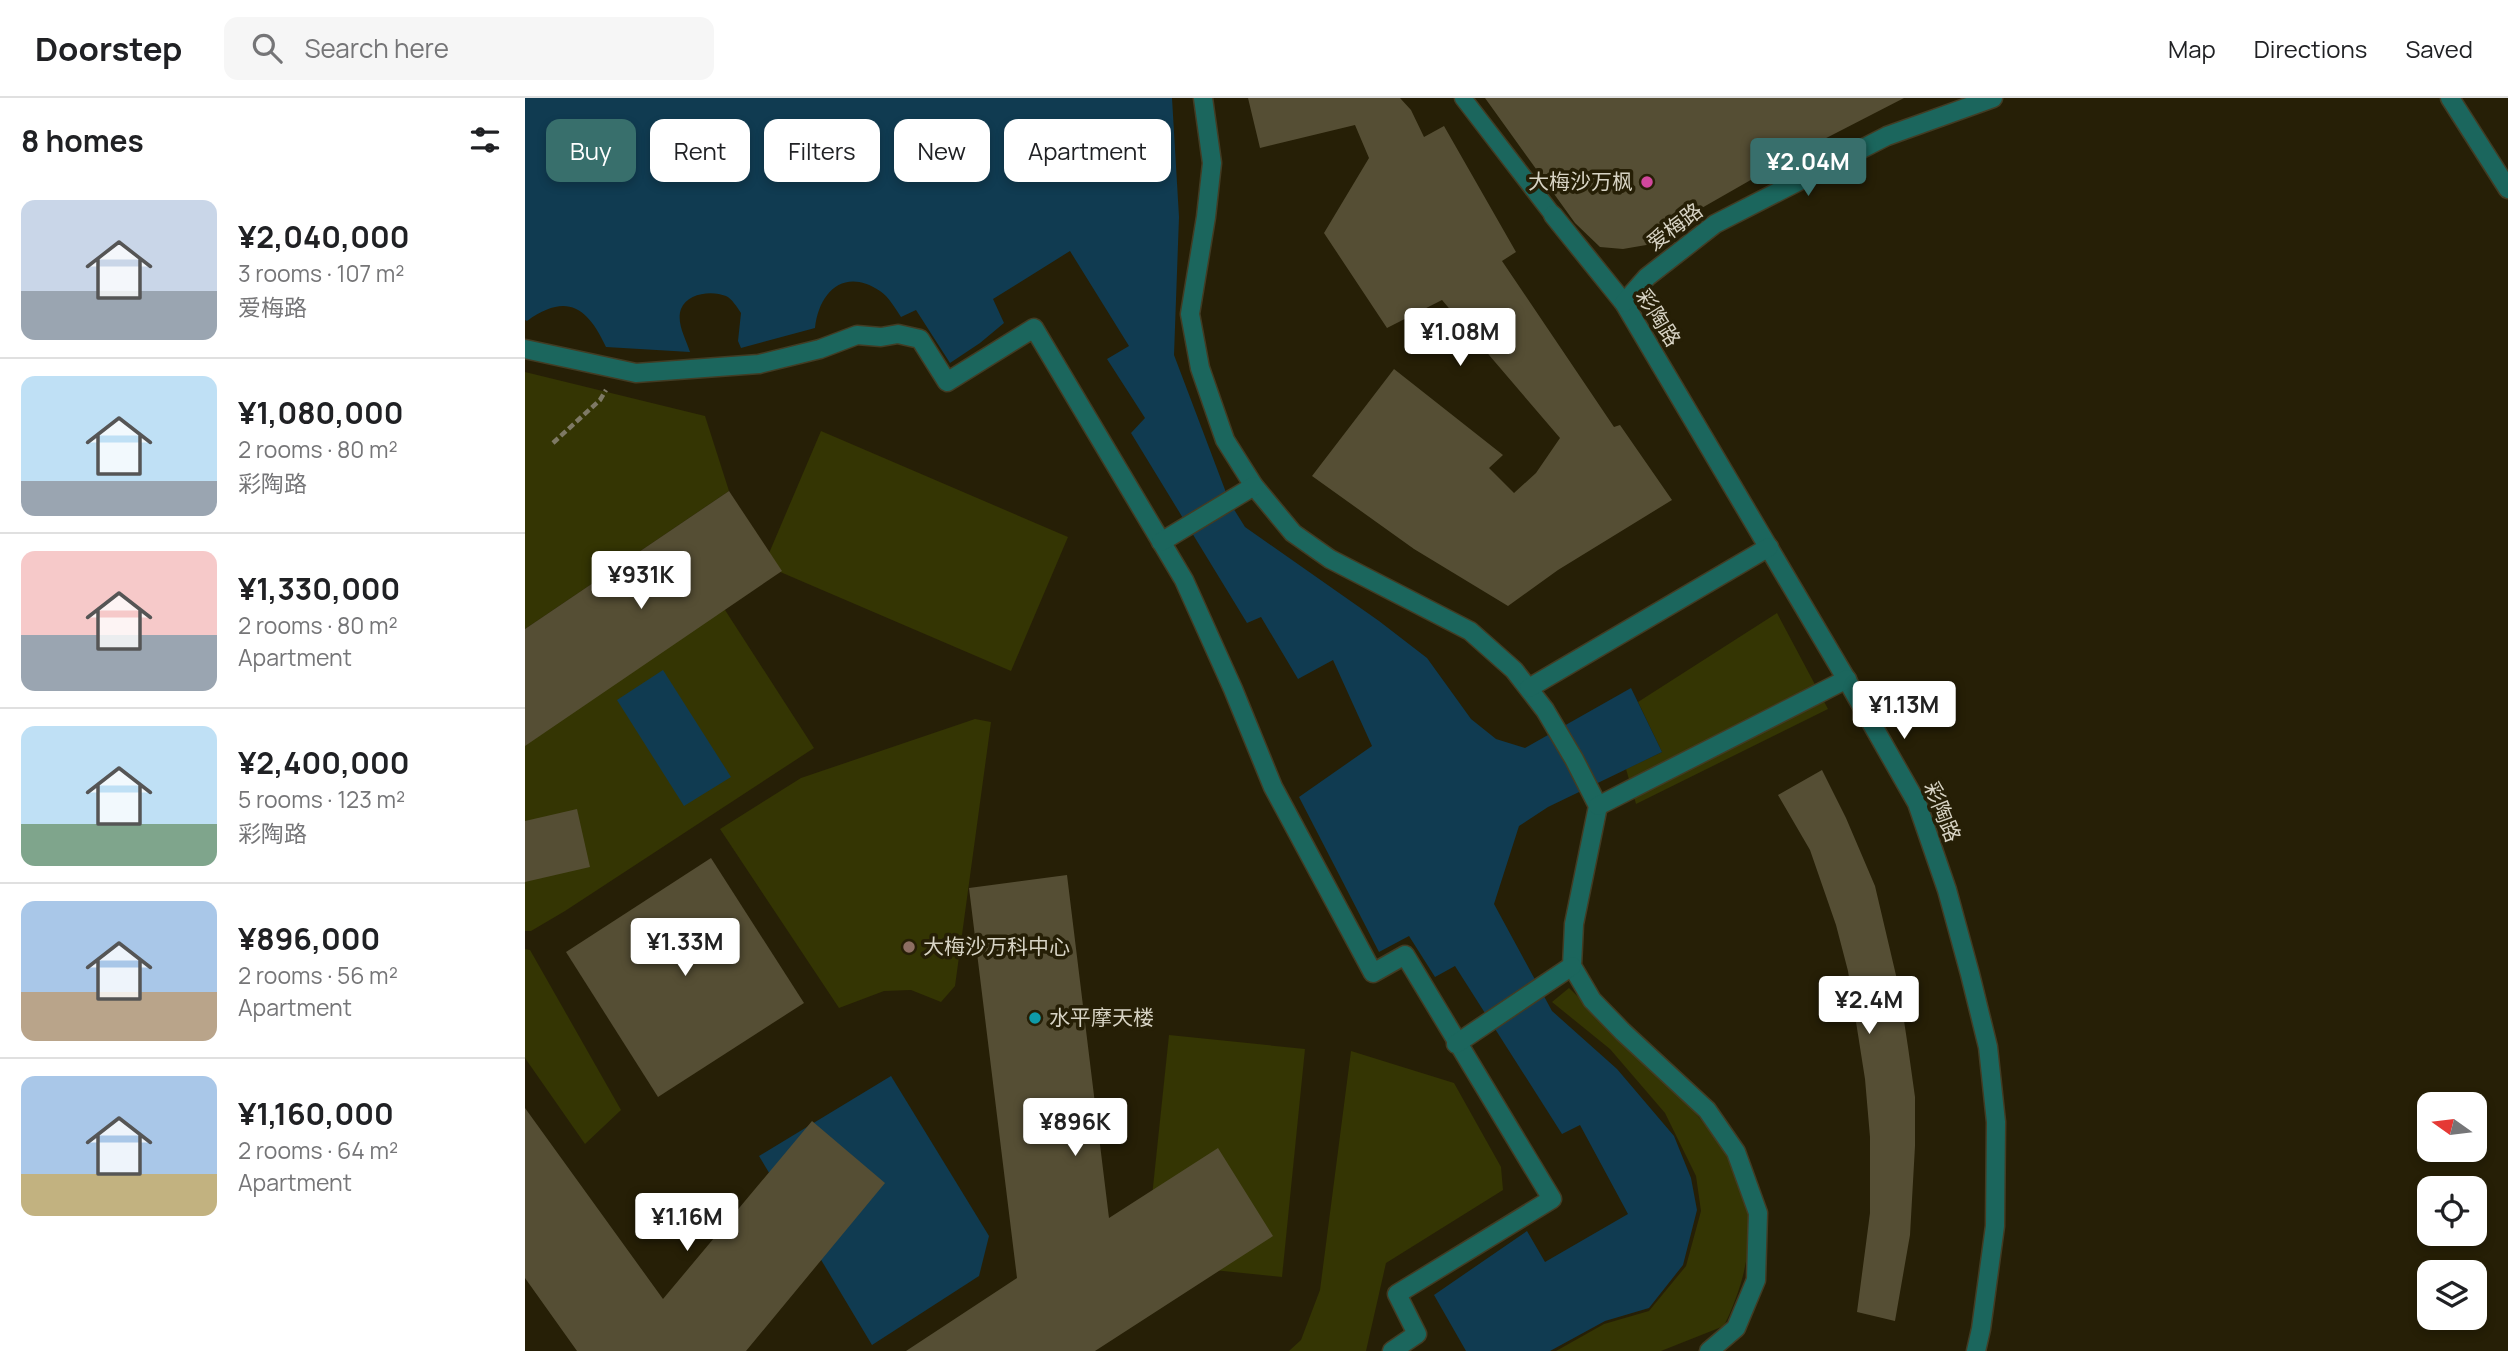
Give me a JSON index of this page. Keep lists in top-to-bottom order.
{
  "streets": {
    "street": ["爱梅路", "彩陶路"]
  },
  "crossings": [
    ["爱梅路", "彩陶路"]
  ],
  "places": ["大梅沙万枫", "大梅沙万科中心", "水平摩天楼"],
  "north": "left",
  "page": {
    "header": "Doorstep",
    "search": "Search here",
    "nav": ["Map", "Directions", "Saved"],
    "heading": "8 homes",
    "chip": [
      "Buy",
      "Rent",
      "Filters",
      "New",
      "Apartment"
    ],
    "price": [
      "¥2.04M",
      "¥1.08M",
      "¥931K",
      "¥1.13M",
      "¥1.33M",
      "¥2.4M",
      "¥896K",
      "¥1.16M"
    ],
    "list": [
      {
        "name": "¥2,040,000",
        "note": "3 rooms · 107 m² · 爱梅路"
      },
      {
        "name": "¥1,080,000",
        "note": "2 rooms · 80 m² · 彩陶路"
      },
      {
        "name": "¥1,330,000",
        "note": "2 rooms · 80 m² · Apartment"
      },
      {
        "name": "¥2,400,000",
        "note": "5 rooms · 123 m² · 彩陶路"
      },
      {
        "name": "¥896,000",
        "note": "2 rooms · 56 m² · Apartment"
      },
      {
        "name": "¥1,160,000",
        "note": "2 rooms · 64 m² · Apartment"
      }
    ]
  }
}
